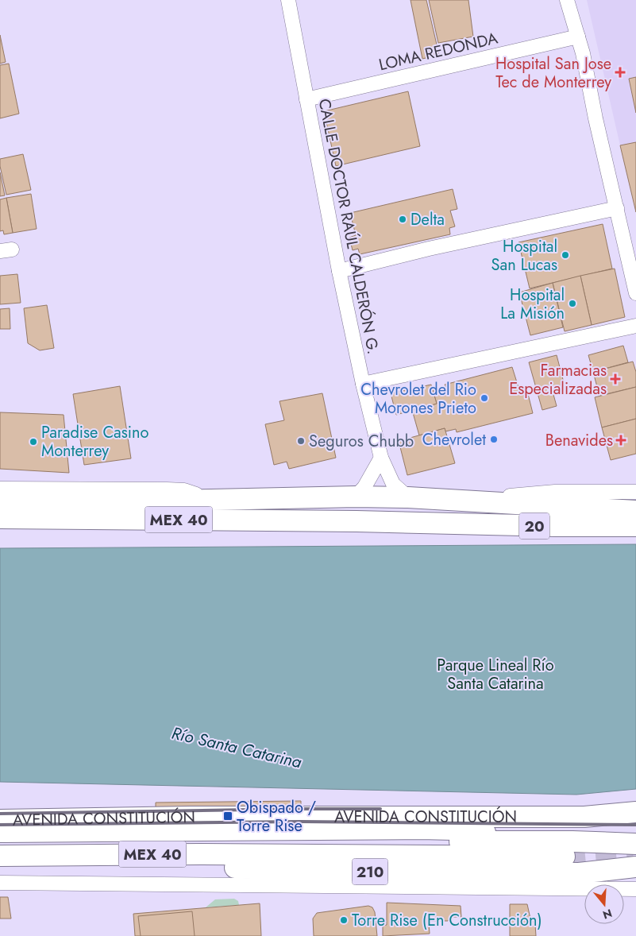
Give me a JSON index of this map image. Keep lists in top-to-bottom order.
{
  "streets": {
    "highway": [
      "MEX 40",
      "20",
      "AVENIDA CONSTITUCIÓN",
      "210"
    ],
    "street": ["LOMA REDONDA", "CALLE DOCTOR RAÚL CALDERÓN G."]
  },
  "crossings": [
    ["LOMA REDONDA", "CALLE DOCTOR RAÚL CALDERÓN G."],
    ["CALLE DOCTOR RAÚL CALDERÓN G.", "MEX 40"],
    ["MEX 40", "20"],
    ["MEX 40", "210"]
  ],
  "water": ["Río Santa Catarina"],
  "parks": ["Parque Lineal Río Santa Catarina"],
  "places": {
    "health": ["Hospital San Jose Tec de Monterrey", "Farmacias Especializadas", "Benavides"],
    "other": [
      "Delta",
      "Hospital San Lucas",
      "Hospital La Misión",
      "Chevrolet del Rio Morones Prieto",
      "Chevrolet",
      "Seguros Chubb",
      "Paradise Casino Monterrey",
      "Torre Rise (En Construcción)"
    ],
    "transit": ["Obispado / Torre Rise"]
  },
  "north": "bottom"
}
